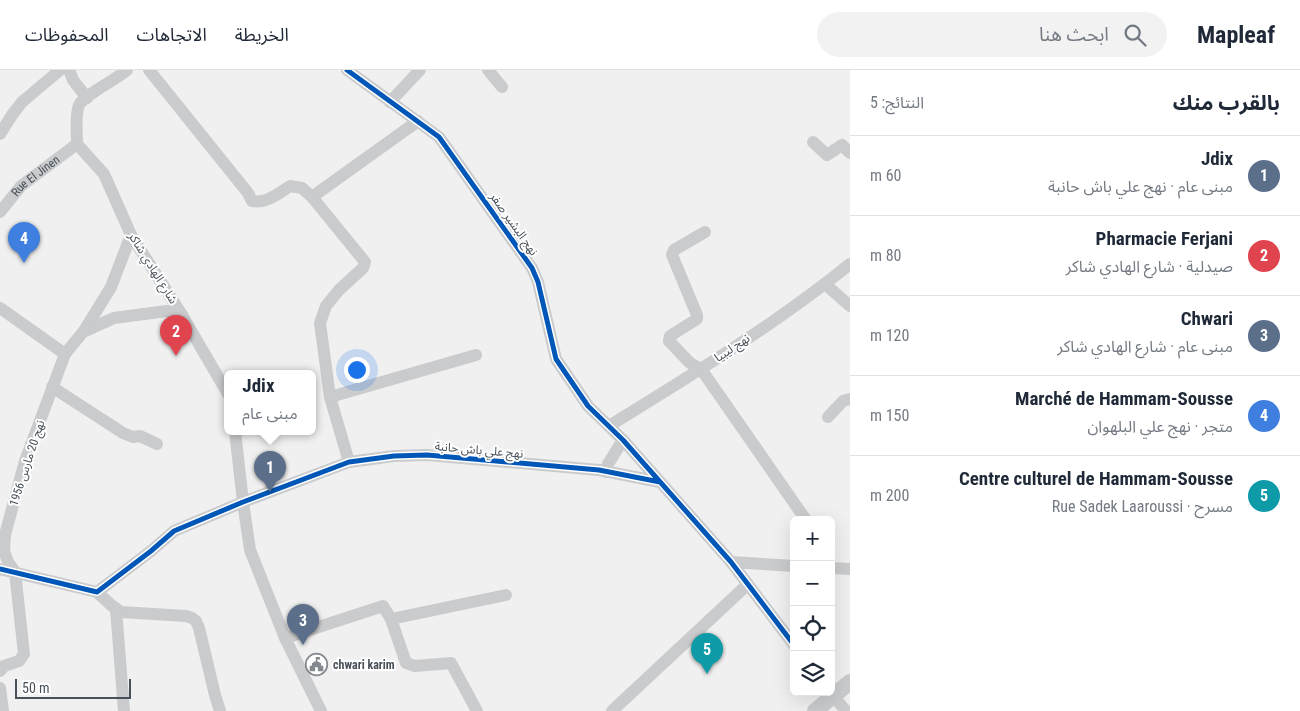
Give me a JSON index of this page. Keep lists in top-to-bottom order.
{
  "streets": {
    "street": [
      "Rue El Jinen",
      "نهج البشير صفر",
      "شارع الهادي شاكر",
      "نهج ليبيا",
      "نهج علي باش حانبة",
      "نهج 20 مارس 1956"
    ]
  },
  "crossings": [
    ["Rue El Jinen", "شارع الهادي شاكر"],
    ["نهج البشير صفر", "نهج ليبيا"],
    ["نهج البشير صفر", "نهج علي باش حانبة"],
    ["شارع الهادي شاكر", "نهج 20 مارس 1956"]
  ],
  "places": {
    "public building": ["chwari karim"]
  },
  "scale_bar": "50 m",
  "page": {
    "header": "Mapleaf",
    "search": "ابحث هنا",
    "nav": ["الخريطة", "الاتجاهات", "المحفوظات"],
    "heading": ["بالقرب منك", "النتائج: 5"],
    "list": [
      {
        "mark": "1",
        "name": "Jdix",
        "note": "مبنى عام · نهج علي باش حانبة",
        "value": "60 m"
      },
      {
        "mark": "2",
        "name": "Pharmacie Ferjani",
        "note": "صيدلية · شارع الهادي شاكر",
        "value": "80 m"
      },
      {
        "mark": "3",
        "name": "Chwari",
        "note": "مبنى عام · شارع الهادي شاكر",
        "value": "120 m"
      },
      {
        "mark": "4",
        "name": "Marché de Hammam-Sousse",
        "note": "متجر · نهج علي البلهوان",
        "value": "150 m"
      },
      {
        "mark": "5",
        "name": "Centre culturel de Hammam-Sousse",
        "note": "مسرح · Rue Sadek Laaroussi",
        "value": "200 m"
      }
    ],
    "pins": [
      "4",
      "2",
      "1",
      "3",
      "5"
    ],
    "popup": ["Jdix", "مبنى عام"],
    "map_buttons": ["+", "−"],
    "scale": "50 m"
  }
}
